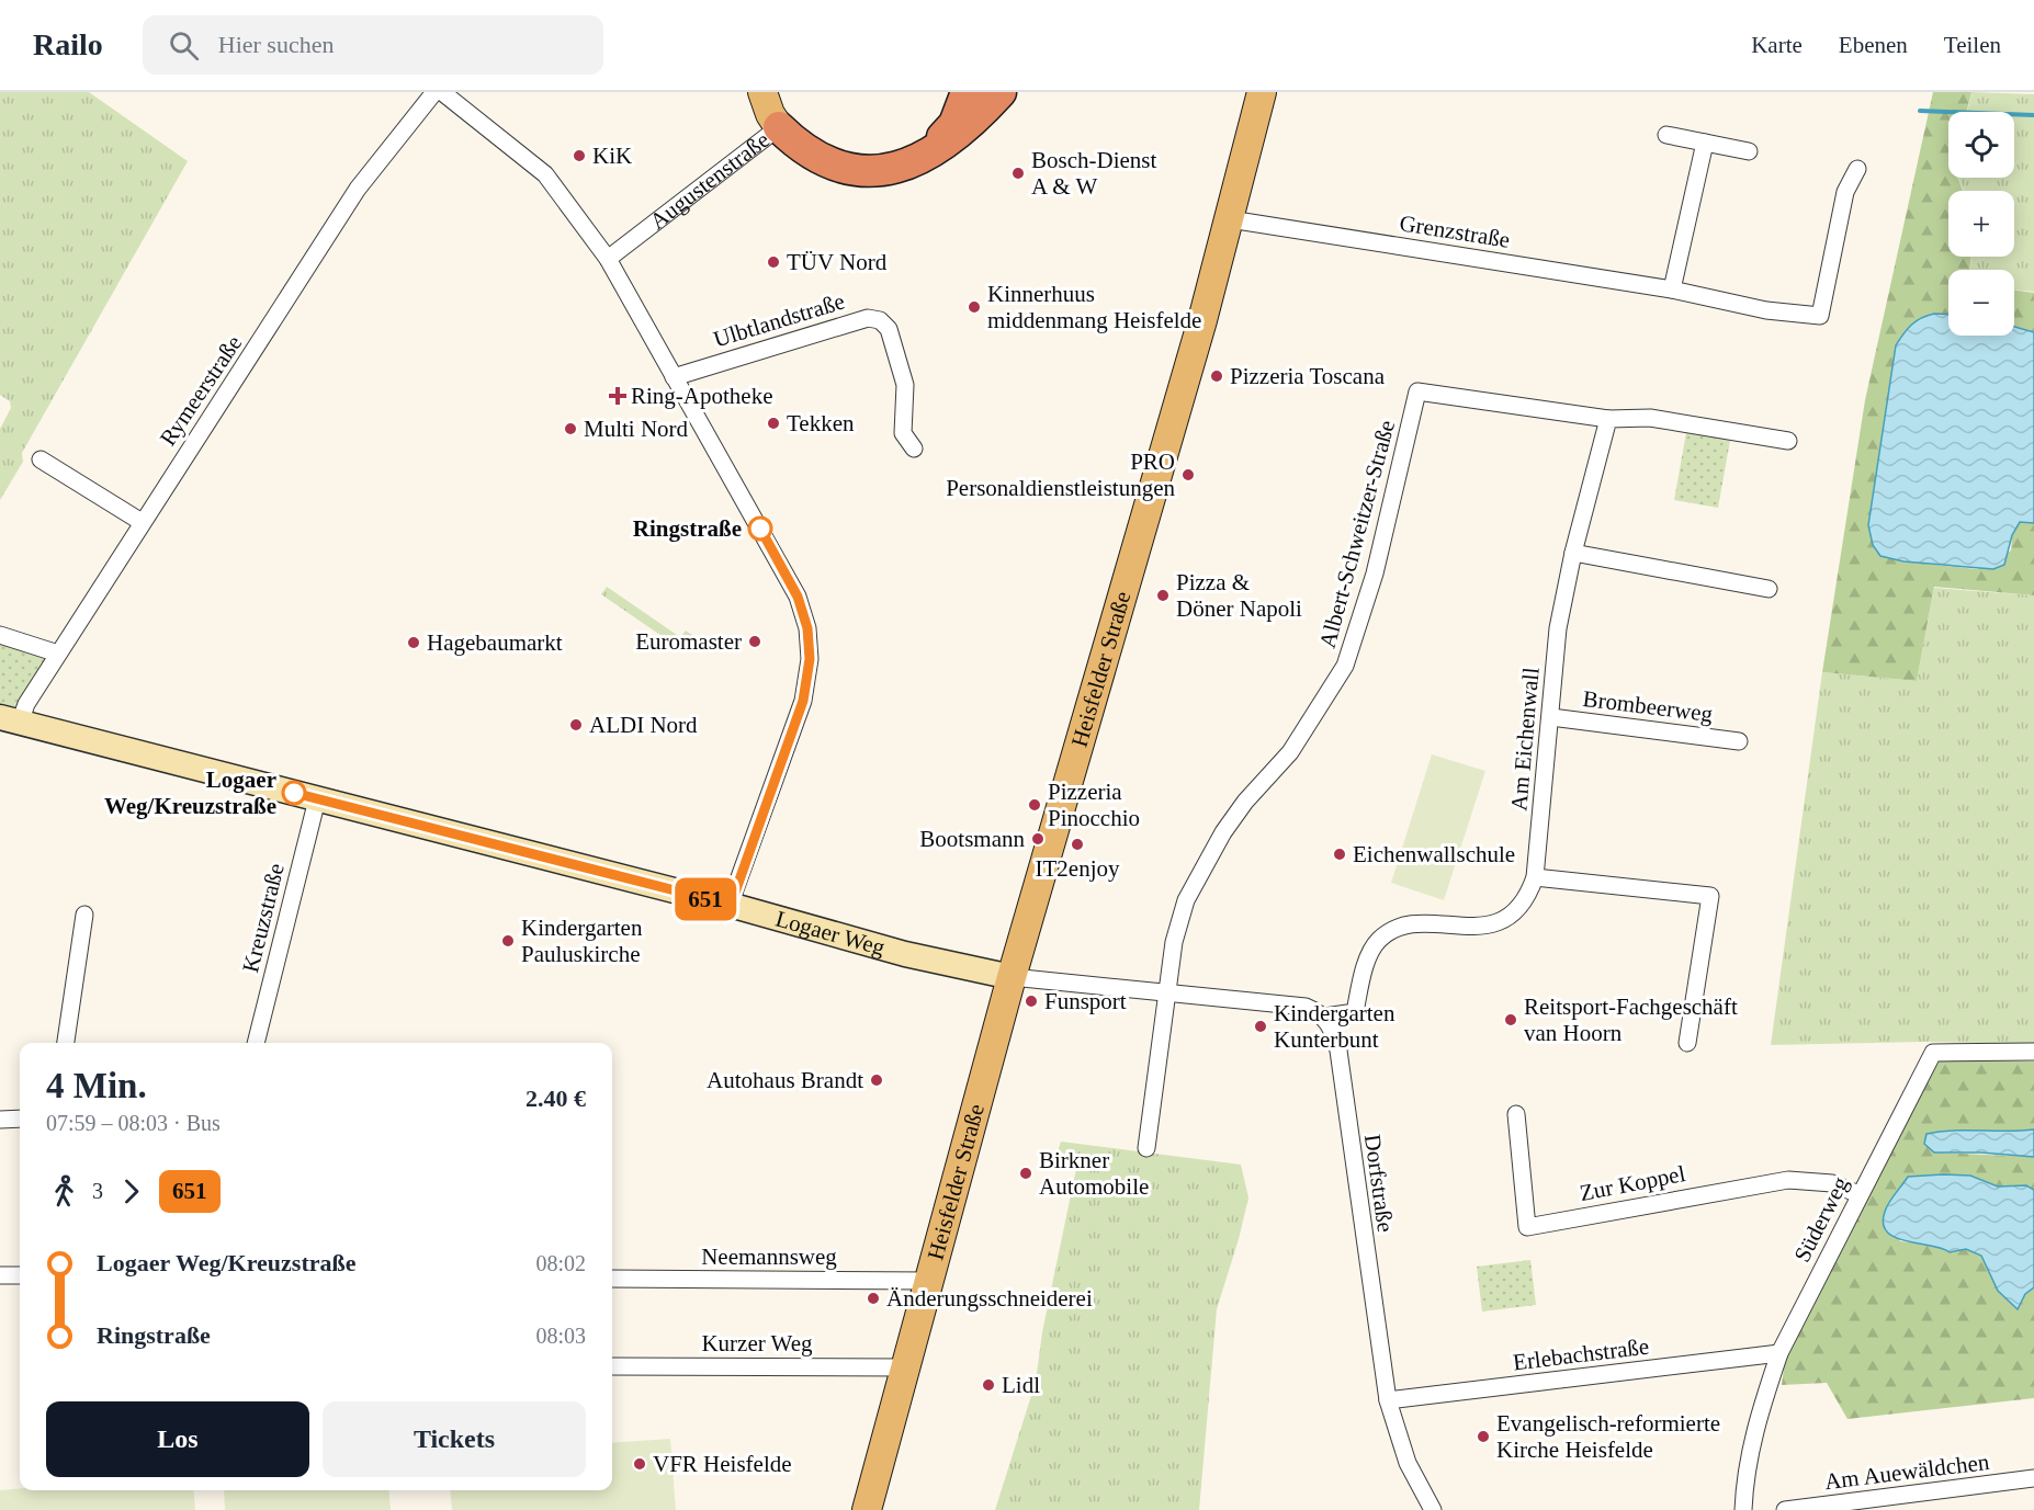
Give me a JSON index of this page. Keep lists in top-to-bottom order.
{
  "streets": {
    "main road": ["Augustenstraße", "Heisfelder Straße"],
    "street": [
      "Grenzstraße",
      "Ulbtlandstraße",
      "Rymeerstraße",
      "Albert-Schweitzer-Straße",
      "Brombeerweg",
      "Am Eichenwall",
      "Kreuzstraße",
      "Logaer Weg",
      "Dorfstraße",
      "Zur Koppel",
      "Süderweg",
      "Neemannsweg",
      "Kurzer Weg",
      "Erlebachstraße",
      "Am Auewäldchen"
    ]
  },
  "crossings": [
    ["Grenzstraße", "Heisfelder Straße"],
    ["Rymeerstraße", "Logaer Weg"],
    ["Albert-Schweitzer-Straße", "Am Eichenwall"],
    ["Heisfelder Straße", "Logaer Weg"],
    ["Heisfelder Straße", "Neemannsweg"],
    ["Heisfelder Straße", "Kurzer Weg"],
    ["Brombeerweg", "Am Eichenwall"],
    ["Am Eichenwall", "Dorfstraße"],
    ["Kreuzstraße", "Logaer Weg"],
    ["Dorfstraße", "Erlebachstraße"],
    ["Zur Koppel", "Süderweg"],
    ["Süderweg", "Erlebachstraße"]
  ],
  "places": {
    "other": [
      "KiK",
      "Bosch-Dienst A & W",
      "TÜV Nord",
      "Kinnerhuus middenmang Heisfelde",
      "Pizzeria Toscana",
      "Tekken",
      "Multi Nord",
      "PRO Personaldienstleistungen",
      "Ringstraße",
      "Pizza & Döner Napoli",
      "Euromaster",
      "Hagebaumarkt",
      "ALDI Nord",
      "Logaer Weg/Kreuzstraße",
      "Pizzeria Pinocchio",
      "Bootsmann",
      "IT2enjoy",
      "Eichenwallschule",
      "Kindergarten Pauluskirche",
      "Funsport",
      "Reitsport-Fachgeschäft van Hoorn",
      "Kindergarten Kunterbunt",
      "Autohaus Brandt",
      "Birkner Automobile",
      "Änderungsschneiderei",
      "Lidl",
      "Evangelisch-reformierte Kirche Heisfelde",
      "VFR Heisfelde"
    ],
    "health": ["Ring-Apotheke"]
  },
  "lines": ["bus line 651"],
  "page": {
    "header": "Railo",
    "search": "Hier suchen",
    "nav": ["Karte", "Ebenen", "Teilen"],
    "on_map": "651",
    "map_buttons": ["+", "−"],
    "heading": ["4 Min.", "07:59 – 08:03 · Bus", "2.40 €"],
    "legs": ["3", "651"],
    "list": [
      {
        "name": "Logaer Weg/Kreuzstraße",
        "value": "08:02"
      },
      {
        "name": "Ringstraße",
        "value": "08:03"
      }
    ],
    "buttons": ["Los", "Tickets"]
  }
}
